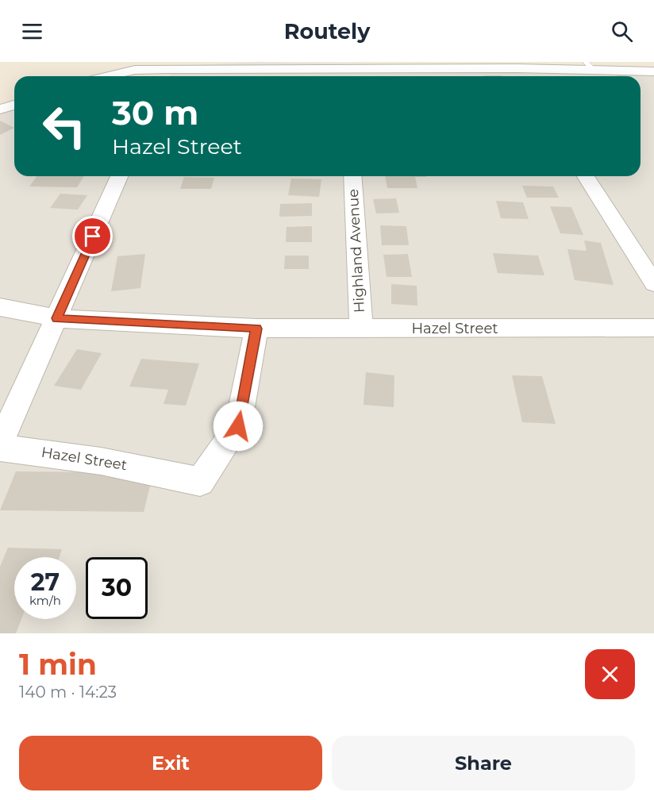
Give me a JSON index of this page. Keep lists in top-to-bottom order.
{
  "streets": {
    "street": ["Highland Avenue", "Hazel Street"]
  },
  "crossings": [
    ["Highland Avenue", "Hazel Street"]
  ],
  "page": {
    "header": "Routely",
    "turn": ["30 m", "Hazel Street"],
    "speed": "27 km/h",
    "limit": "30",
    "heading": ["1 min", "140 m · 14:23"],
    "buttons": ["Exit", "Share"]
  }
}
